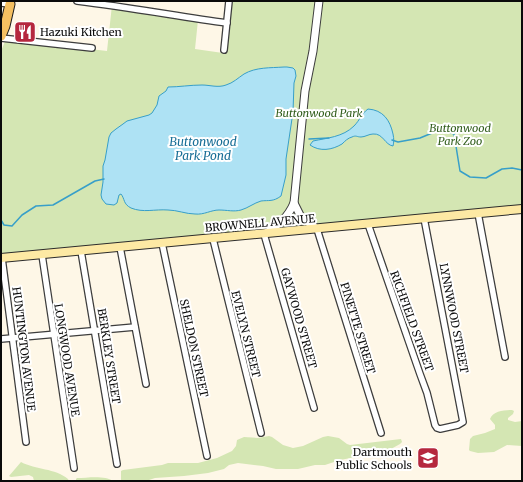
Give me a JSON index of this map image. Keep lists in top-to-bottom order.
{
  "streets": {
    "main road": ["BROWNELL AVENUE"],
    "street": [
      "GAYWOOD STREET",
      "LYNNWOOD STREET",
      "RICHFIELD STREET",
      "PINETTE STREET",
      "EVELYN STREET",
      "SHELDON STREET",
      "HUNTINGTON AVENUE",
      "BERKLEY STREET",
      "LONGWOOD AVENUE"
    ]
  },
  "crossings": [
    ["BROWNELL AVENUE", "GAYWOOD STREET"],
    ["BROWNELL AVENUE", "LYNNWOOD STREET"],
    ["BROWNELL AVENUE", "RICHFIELD STREET"],
    ["BROWNELL AVENUE", "PINETTE STREET"],
    ["BROWNELL AVENUE", "EVELYN STREET"],
    ["BROWNELL AVENUE", "SHELDON STREET"],
    ["BROWNELL AVENUE", "HUNTINGTON AVENUE"],
    ["BROWNELL AVENUE", "BERKLEY STREET"],
    ["BROWNELL AVENUE", "LONGWOOD AVENUE"],
    ["LYNNWOOD STREET", "RICHFIELD STREET"]
  ],
  "water": ["Buttonwood Park Pond"],
  "parks": ["Buttonwood Park", "Buttonwood Park Zoo"],
  "places": {
    "restaurant": ["Hazuki Kitchen"],
    "school or university": ["Dartmouth Public Schools"]
  }
}
